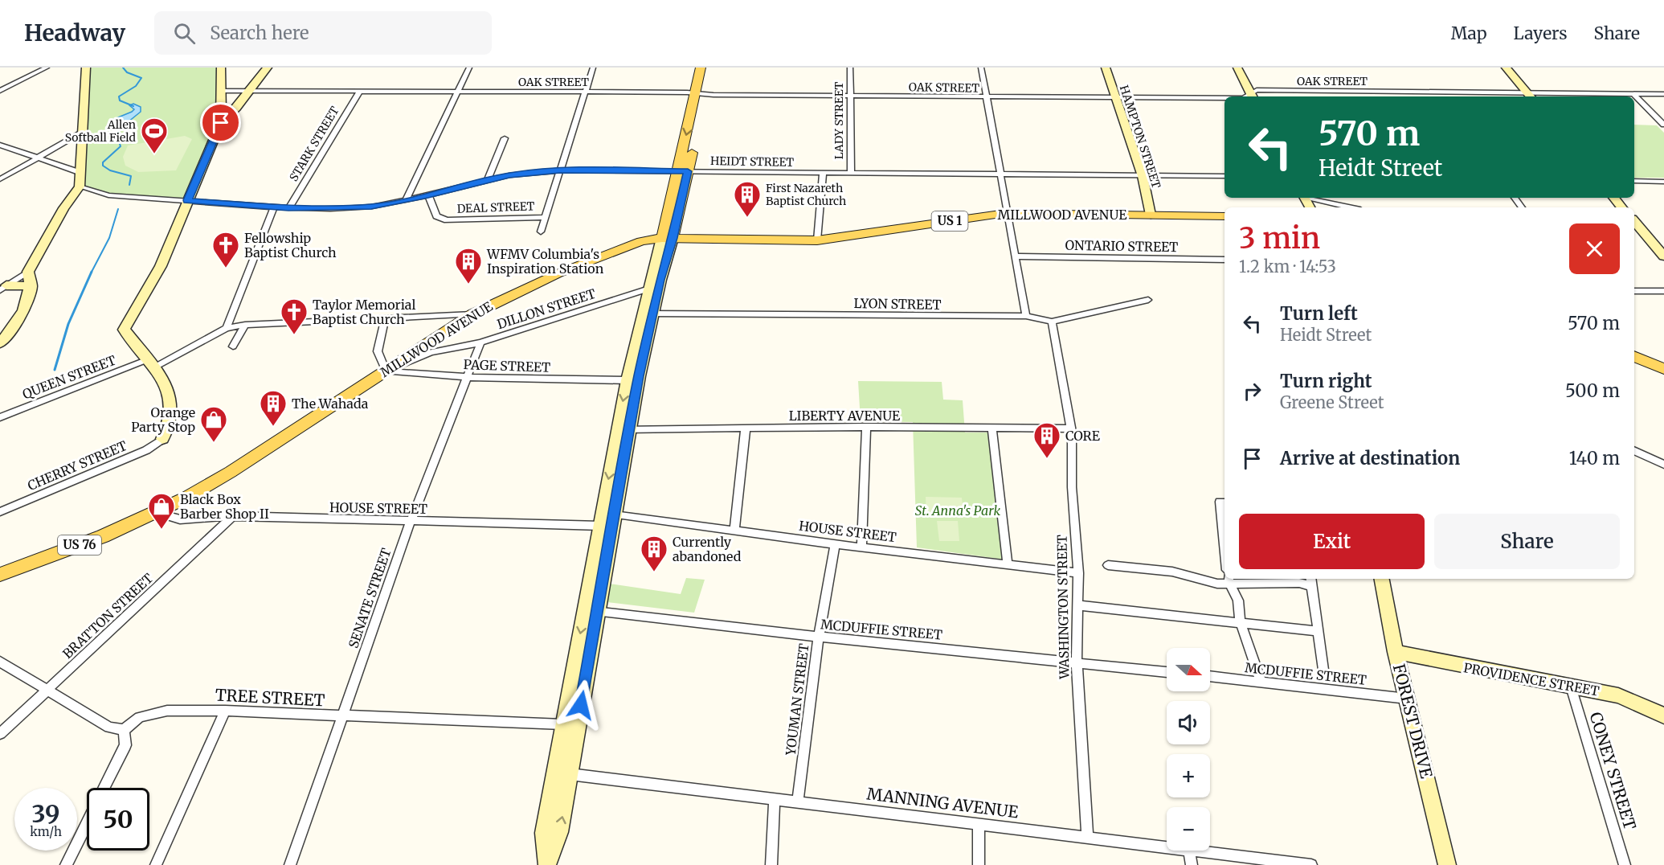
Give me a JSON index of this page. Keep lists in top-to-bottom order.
{
  "streets": {
    "main road": ["MILLWOOD AVENUE", "US 1", "US 76"],
    "street": [
      "OAK STREET",
      "LADY STREET",
      "HAMPTON STREET",
      "STARK STREET",
      "HEIDT STREET",
      "DEAL STREET",
      "ONTARIO STREET",
      "LYON STREET",
      "DILLON STREET",
      "PAGE STREET",
      "QUEEN STREET",
      "LIBERTY AVENUE",
      "CHERRY STREET",
      "HOUSE STREET",
      "SENATE STREET",
      "WASHINGTON STREET",
      "BRATTON STREET",
      "MCDUFFIE STREET",
      "PROVIDENCE STREET",
      "TREE STREET",
      "YOUMAN STREET",
      "FOREST DRIVE",
      "CONEY STREET",
      "MANNING AVENUE"
    ]
  },
  "crossings": [
    ["OAK STREET", "LADY STREET"],
    ["OAK STREET", "HAMPTON STREET"],
    ["OAK STREET", "STARK STREET"],
    ["LADY STREET", "HEIDT STREET"],
    ["LADY STREET", "MILLWOOD AVENUE"],
    ["HAMPTON STREET", "HEIDT STREET"],
    ["HAMPTON STREET", "MILLWOOD AVENUE"],
    ["STARK STREET", "HEIDT STREET"],
    ["HEIDT STREET", "DEAL STREET"],
    ["MILLWOOD AVENUE", "DILLON STREET"],
    ["MILLWOOD AVENUE", "PAGE STREET"],
    ["MILLWOOD AVENUE", "QUEEN STREET"],
    ["MILLWOOD AVENUE", "HOUSE STREET"],
    ["LYON STREET", "WASHINGTON STREET"],
    ["DILLON STREET", "PAGE STREET"],
    ["DILLON STREET", "SENATE STREET"],
    ["PAGE STREET", "SENATE STREET"],
    ["LIBERTY AVENUE", "WASHINGTON STREET"],
    ["HOUSE STREET", "SENATE STREET"],
    ["HOUSE STREET", "WASHINGTON STREET"],
    ["HOUSE STREET", "BRATTON STREET"],
    ["HOUSE STREET", "YOUMAN STREET"],
    ["SENATE STREET", "TREE STREET"],
    ["WASHINGTON STREET", "MCDUFFIE STREET"],
    ["WASHINGTON STREET", "MANNING AVENUE"],
    ["MCDUFFIE STREET", "YOUMAN STREET"],
    ["MCDUFFIE STREET", "FOREST DRIVE"],
    ["PROVIDENCE STREET", "FOREST DRIVE"],
    ["PROVIDENCE STREET", "CONEY STREET"],
    ["YOUMAN STREET", "MANNING AVENUE"]
  ],
  "parks": ["St. Anna's Park"],
  "places": {
    "sports": ["Allen Softball Field"],
    "building": [
      "First Nazareth Baptist Church",
      "WFMV Columbia's Inspiration Station",
      "The Wahada",
      "CORE",
      "Currently abandoned"
    ],
    "church": ["Fellowship Baptist Church", "Taylor Memorial Baptist Church"],
    "shop": ["Orange Party Stop", "Black Box Barber Shop II"]
  },
  "north": "right",
  "page": {
    "header": "Headway",
    "search": "Search here",
    "nav": ["Map", "Layers", "Share"],
    "turn": ["570 m", "Heidt Street"],
    "heading": ["3 min", "1.2 km · 14:53"],
    "list": [
      {
        "name": "Turn left",
        "note": "Heidt Street",
        "value": "570 m"
      },
      {
        "name": "Turn right",
        "note": "Greene Street",
        "value": "500 m"
      },
      {
        "name": "Arrive at destination",
        "value": "140 m"
      }
    ],
    "buttons": ["Exit", "Share"],
    "map_buttons": ["+", "−"],
    "speed": "39 km/h",
    "limit": "50"
  }
}
